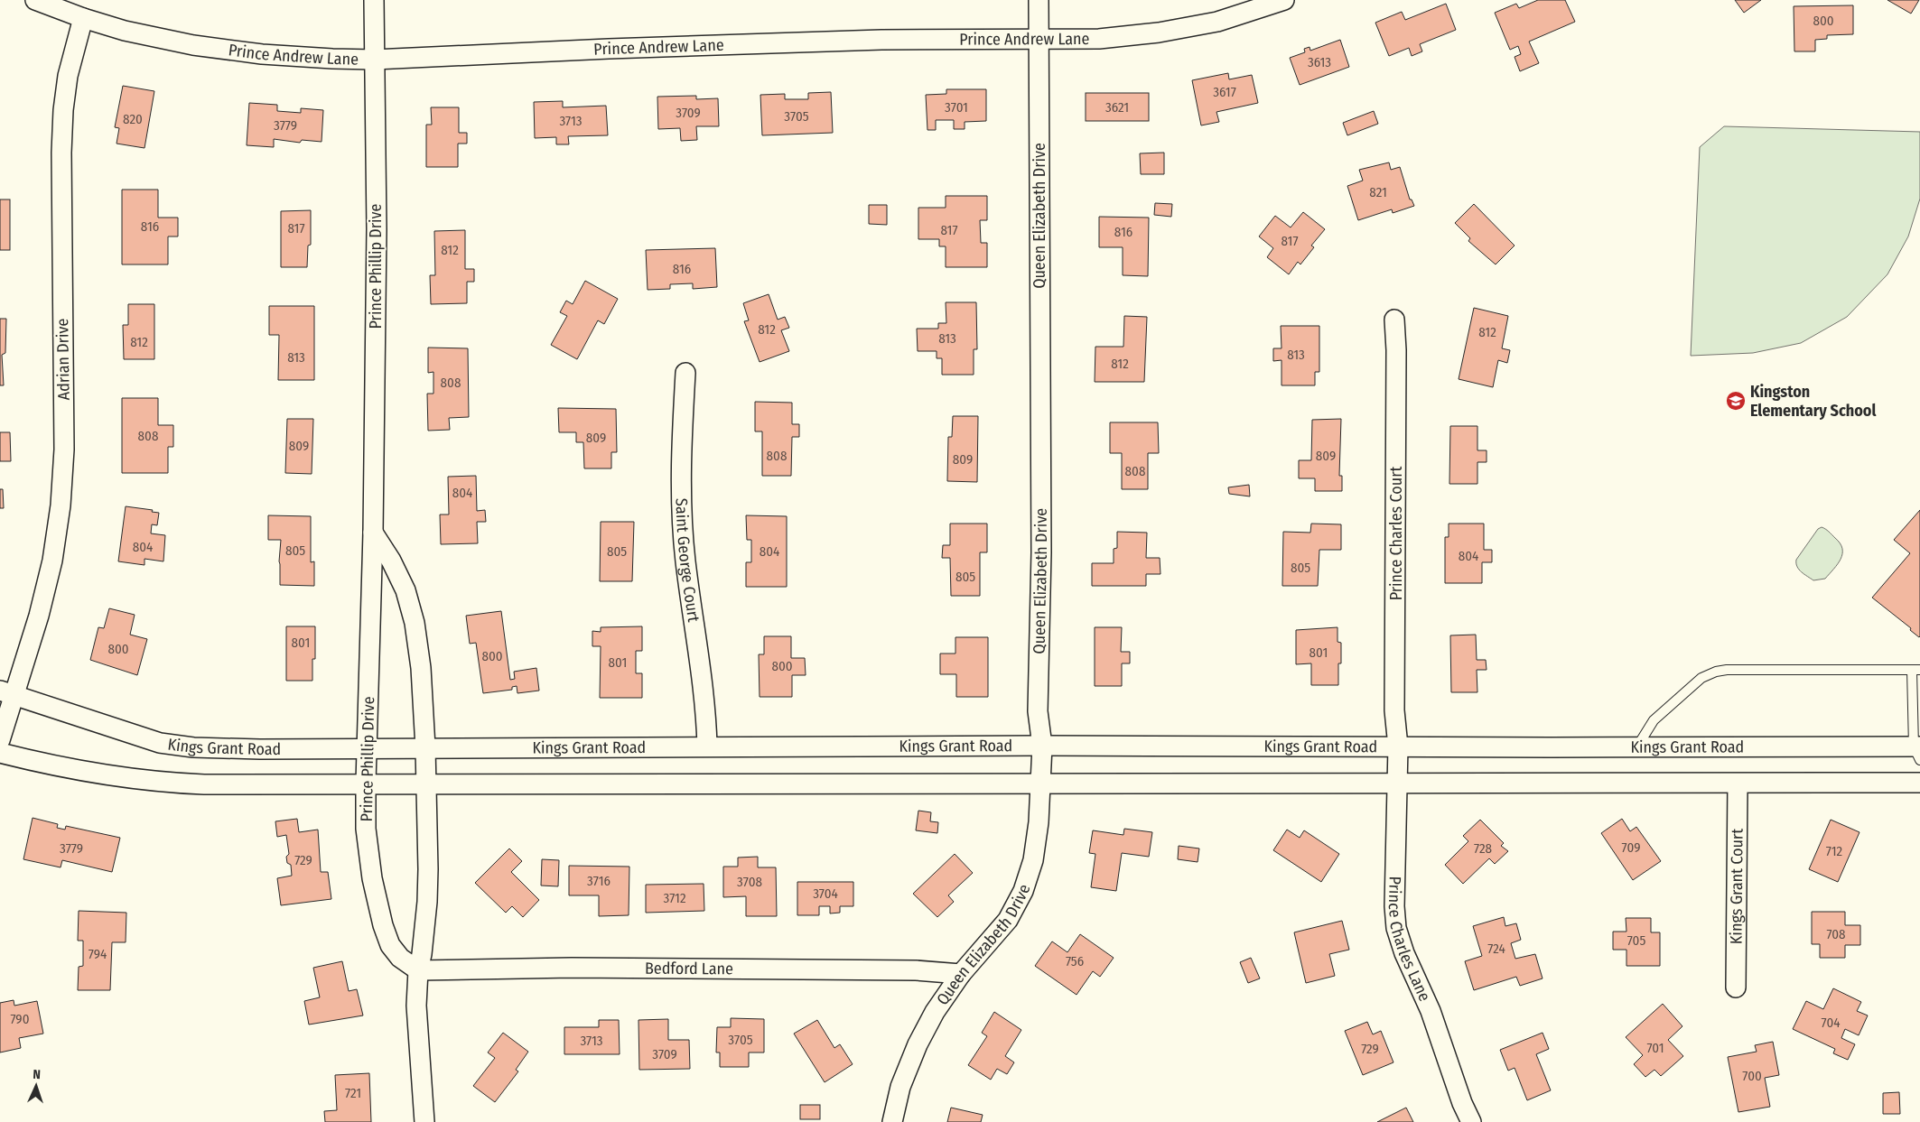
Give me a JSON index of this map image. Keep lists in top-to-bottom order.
{
  "streets": {
    "street": [
      "Prince Andrew Lane",
      "Queen Elizabeth Drive",
      "Prince Phillip Drive",
      "Adrian Drive",
      "Prince Charles Court",
      "Saint George Court",
      "Kings Grant Road",
      "Kings Grant Court",
      "Prince Charles Lane",
      "Bedford Lane"
    ]
  },
  "crossings": [
    ["Prince Andrew Lane", "Queen Elizabeth Drive"],
    ["Prince Andrew Lane", "Prince Phillip Drive"],
    ["Prince Andrew Lane", "Adrian Drive"],
    ["Queen Elizabeth Drive", "Kings Grant Road"],
    ["Queen Elizabeth Drive", "Bedford Lane"],
    ["Prince Phillip Drive", "Kings Grant Road"],
    ["Prince Phillip Drive", "Bedford Lane"],
    ["Adrian Drive", "Kings Grant Road"],
    ["Prince Charles Court", "Kings Grant Road"],
    ["Prince Charles Court", "Prince Charles Lane"],
    ["Saint George Court", "Kings Grant Road"],
    ["Kings Grant Road", "Prince Charles Lane"]
  ],
  "places": {
    "school or university": ["Kingston Elementary School"]
  },
  "house_numbers": [
    "800",
    "3613",
    "3617",
    "3701",
    "3621",
    "3709",
    "3705",
    "820",
    "3713",
    "3779",
    "821",
    "816",
    "817",
    "817",
    "816",
    "817",
    "812",
    "816",
    "812",
    "812",
    "813",
    "812",
    "813",
    "813",
    "812",
    "808",
    "808",
    "809",
    "809",
    "808",
    "809",
    "809",
    "808",
    "804",
    "804",
    "805",
    "805",
    "804",
    "804",
    "805",
    "805",
    "801",
    "800",
    "801",
    "800",
    "801",
    "800",
    "709",
    "3779",
    "728",
    "712",
    "729",
    "3716",
    "3708",
    "3704",
    "3712",
    "708",
    "705",
    "724",
    "794",
    "756",
    "790",
    "704",
    "3705",
    "3713",
    "701",
    "729",
    "3709",
    "700",
    "721"
  ],
  "north": "top"
}
